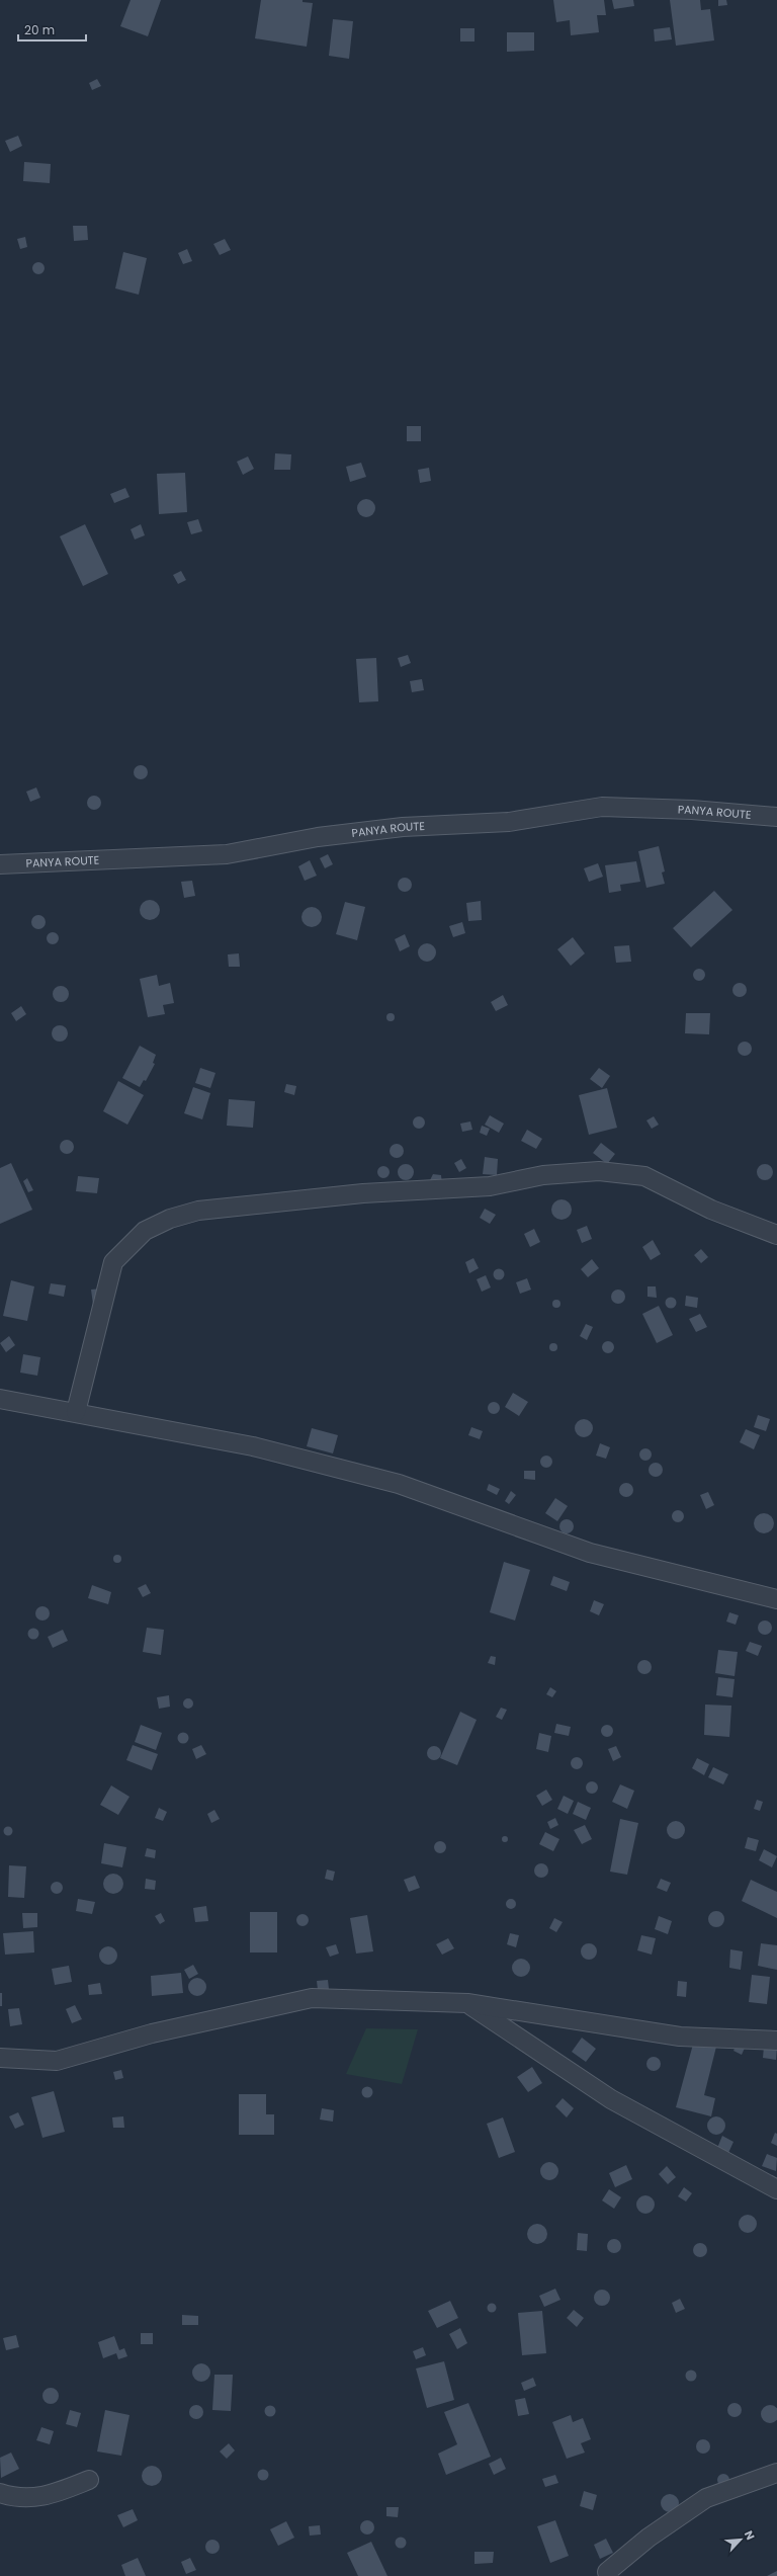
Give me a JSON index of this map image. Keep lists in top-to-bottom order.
{
  "streets": {
    "street": ["PANYA ROUTE"]
  },
  "scale_bar": "20 m",
  "north": "top right"
}
